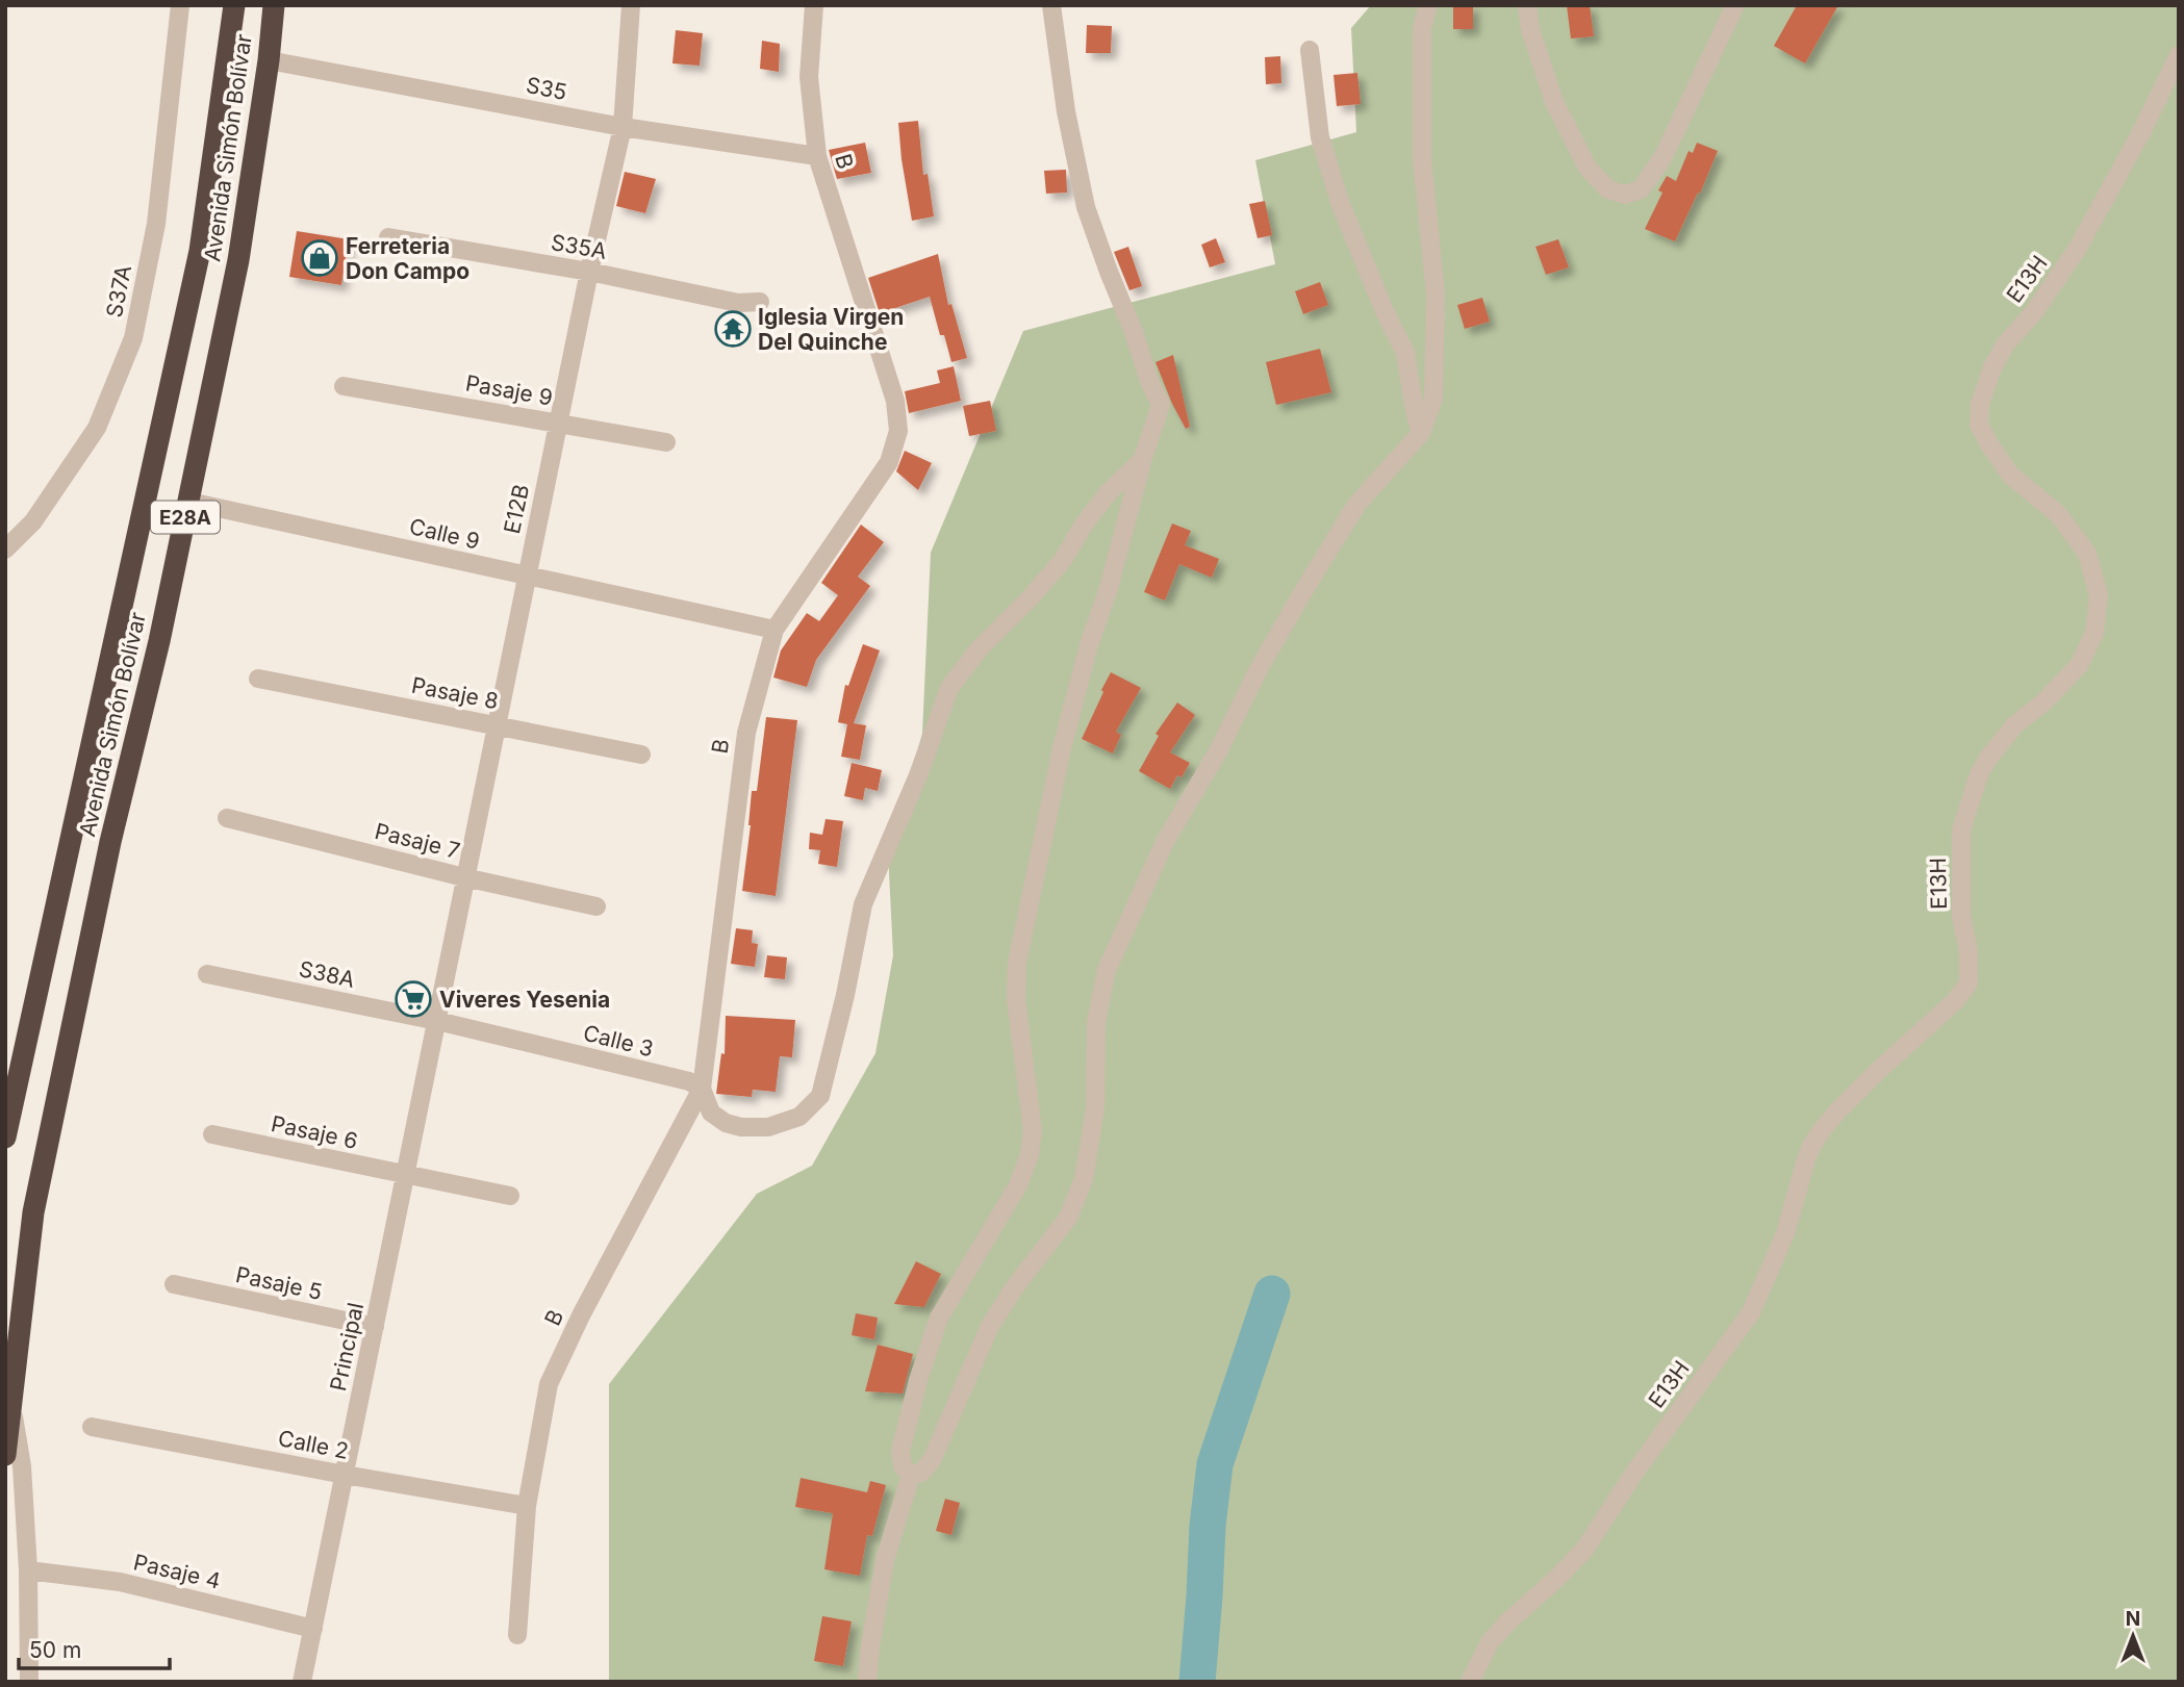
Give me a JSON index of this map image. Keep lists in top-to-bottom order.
{
  "streets": {
    "highway": ["Avenida Simón Bolívar", "E28A"],
    "street": [
      "S35",
      "B",
      "S35A",
      "E13H",
      "S37A",
      "Pasaje 9",
      "E12B",
      "Calle 9",
      "Pasaje 8",
      "Pasaje 7",
      "S38A",
      "Calle 3",
      "Pasaje 6",
      "Pasaje 5",
      "Principal",
      "Calle 2",
      "Pasaje 4"
    ]
  },
  "crossings": [
    ["S35", "Avenida Simón Bolívar"],
    ["S35", "B"],
    ["S35", "E12B"],
    ["Avenida Simón Bolívar", "Calle 9"],
    ["B", "Calle 9"],
    ["B", "Calle 3"],
    ["B", "Calle 2"],
    ["S35A", "E12B"],
    ["Pasaje 9", "E12B"],
    ["E12B", "Calle 9"],
    ["E12B", "Pasaje 8"],
    ["E12B", "Pasaje 7"],
    ["E12B", "S38A"],
    ["E12B", "Calle 3"],
    ["E12B", "Principal"],
    ["S38A", "Calle 3"],
    ["S38A", "Principal"],
    ["Calle 3", "Principal"],
    ["Pasaje 6", "Principal"],
    ["Pasaje 5", "Principal"],
    ["Principal", "Calle 2"],
    ["Principal", "Pasaje 4"]
  ],
  "places": {
    "shop": ["Ferreteria Don Campo"],
    "temple": ["Iglesia Virgen Del Quinche"],
    "supermarket": ["Viveres Yesenia"]
  },
  "scale_bar": "50 m",
  "north": "top"
}
